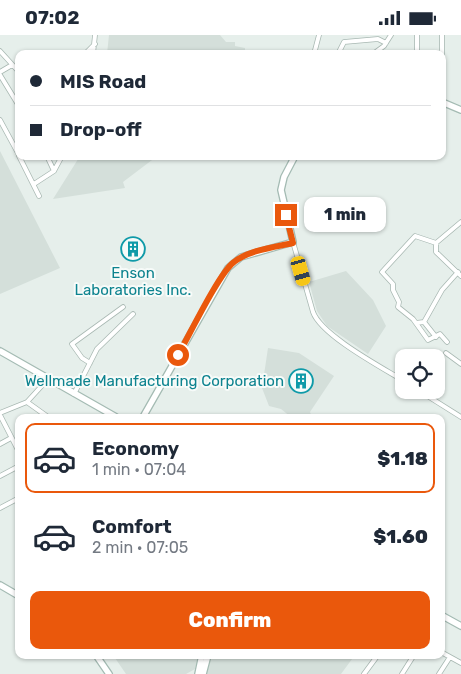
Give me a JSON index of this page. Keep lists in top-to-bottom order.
{
  "places": {
    "building": ["Enson Laboratories Inc.", "Wellmade Manufacturing Corporation"]
  },
  "page": {
    "status": "07:02",
    "banner": ["MIS Road", "Drop-off"],
    "bubble": "1 min",
    "list": [
      {
        "name": "Economy",
        "note": "1 min · 07:04",
        "value": "$1.18"
      },
      {
        "name": "Comfort",
        "note": "2 min · 07:05",
        "value": "$1.60"
      }
    ],
    "buttons": "Confirm"
  }
}
